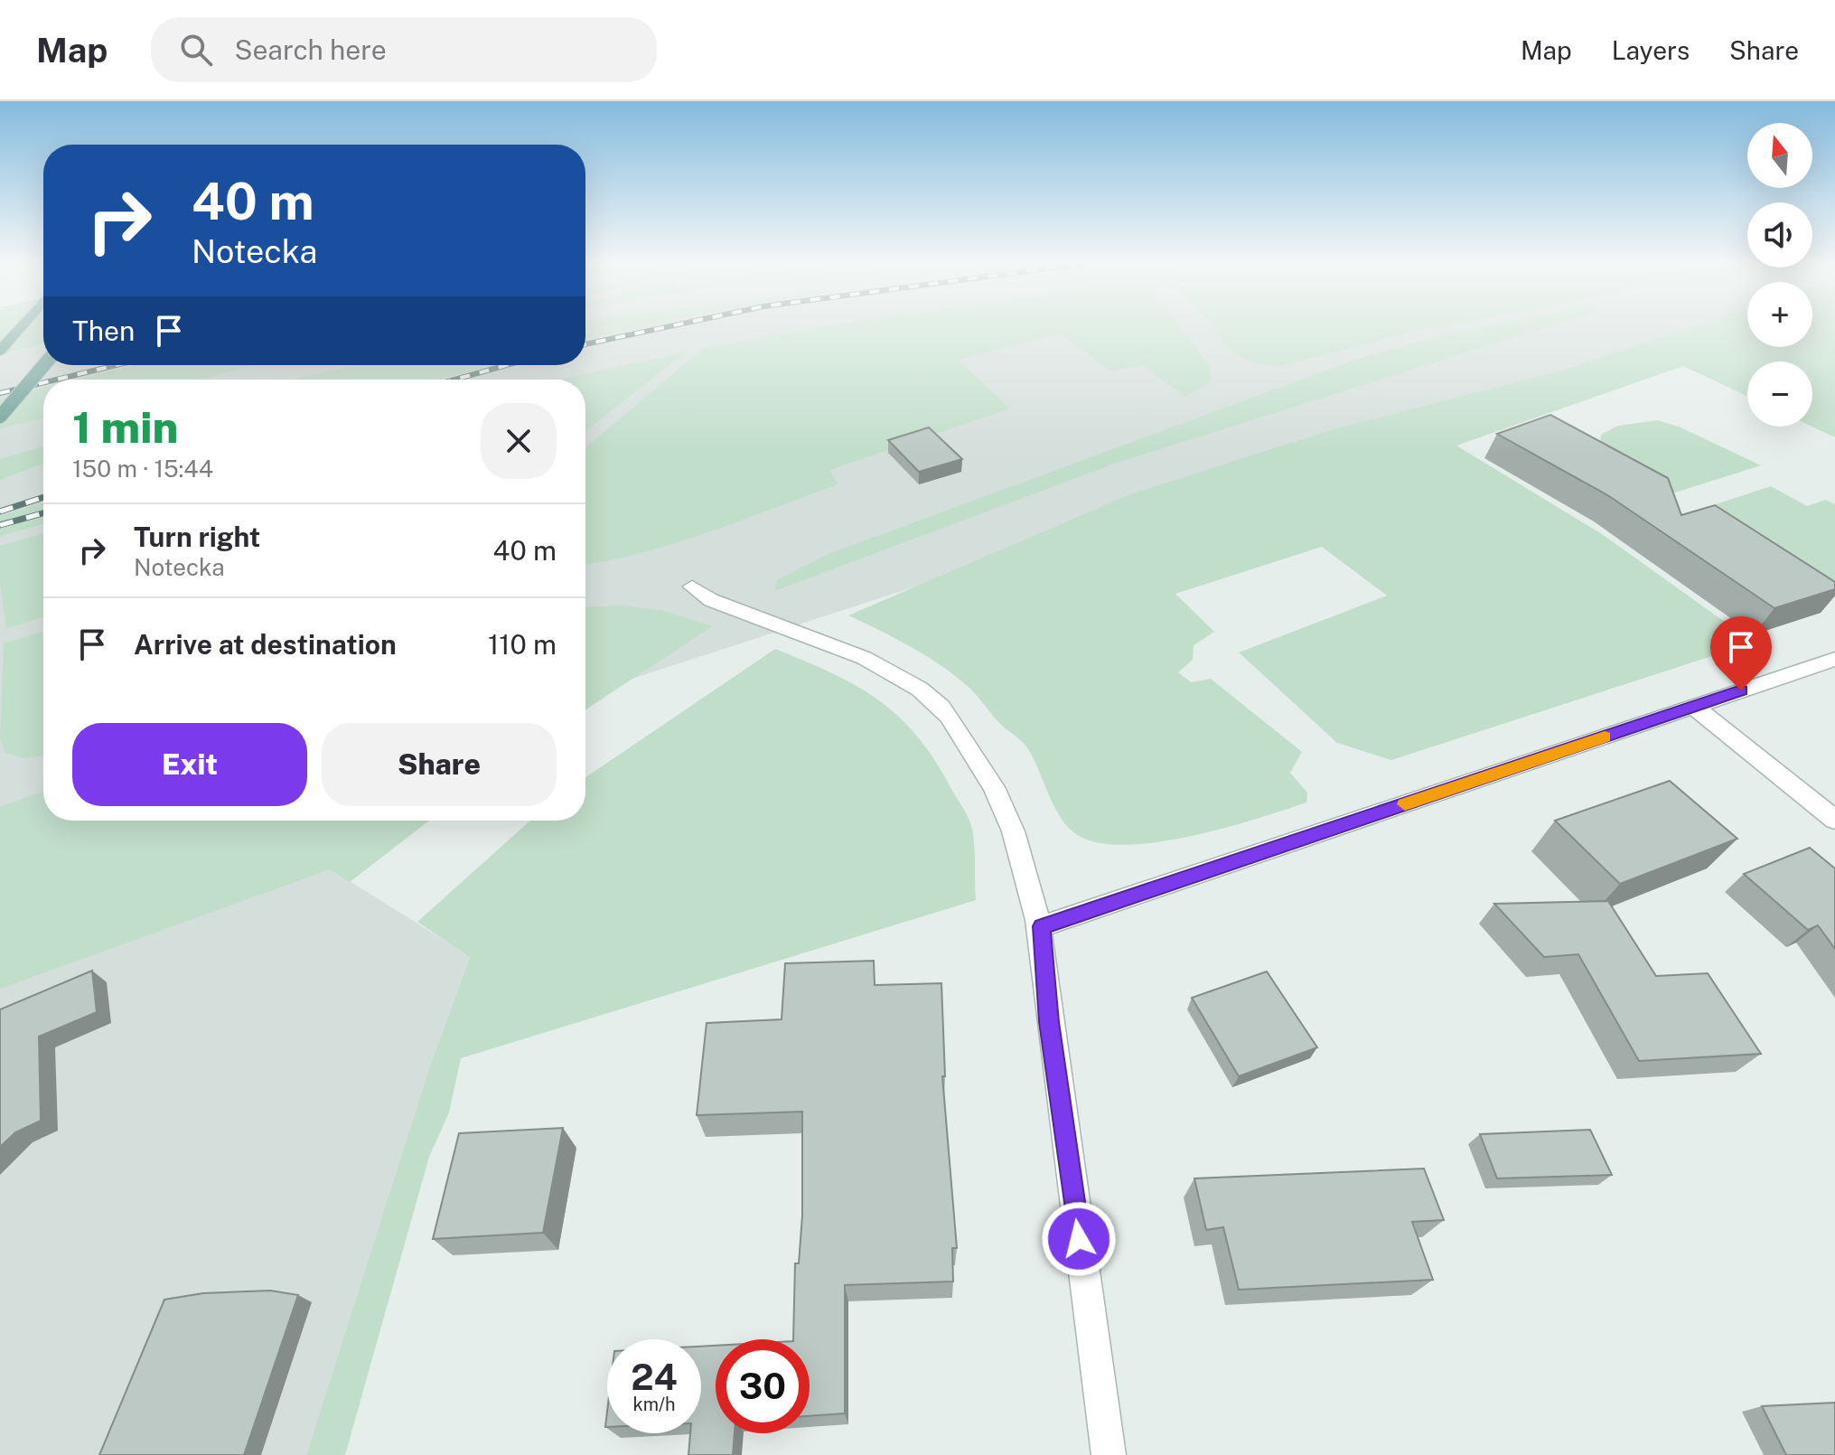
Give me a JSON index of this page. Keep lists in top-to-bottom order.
{
  "north": "top",
  "page": {
    "header": "Map",
    "search": "Search here",
    "nav": ["Map", "Layers", "Share"],
    "map_buttons": ["+", "−"],
    "turn": ["40 m", "Notecka"],
    "then": "Then",
    "heading": ["1 min", "150 m · 15:44"],
    "list": [
      {
        "name": "Turn right",
        "note": "Notecka",
        "value": "40 m"
      },
      {
        "name": "Arrive at destination",
        "value": "110 m"
      }
    ],
    "buttons": ["Exit", "Share"],
    "speed": "24 km/h",
    "limit": "30"
  }
}
